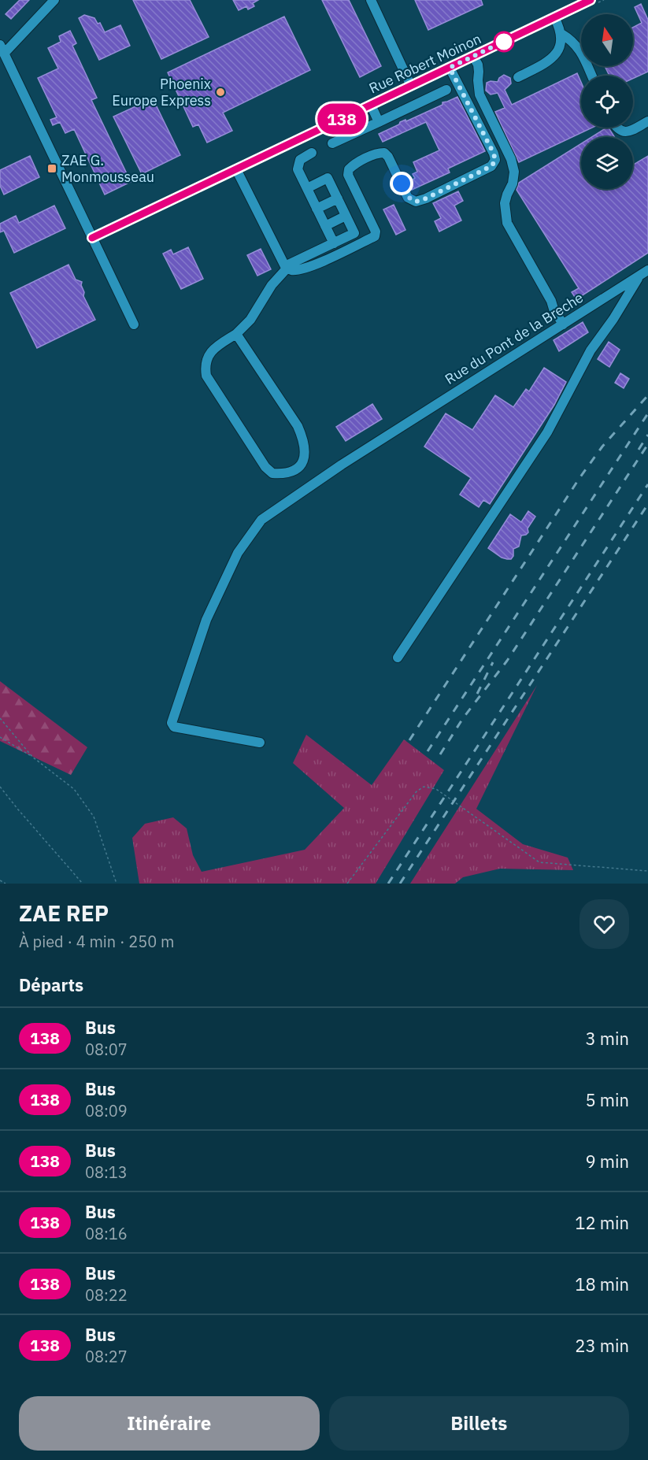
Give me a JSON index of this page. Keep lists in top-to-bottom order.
{
  "streets": {
    "street": ["Rue Robert Moinon", "Rue du Pont de la Breche"]
  },
  "places": {
    "other": ["Phoenix Europe Express"],
    "transit": ["ZAE G. Monmousseau"]
  },
  "lines": ["bus line 138"],
  "north": "top",
  "page": {
    "on_map": "138",
    "heading": [
      ["ZAE REP", "À pied · 4 min · 250 m"],
      "Départs"
    ],
    "list": [
      {
        "mark": "138",
        "name": "Bus",
        "note": "08:07",
        "value": "3 min"
      },
      {
        "mark": "138",
        "name": "Bus",
        "note": "08:09",
        "value": "5 min"
      },
      {
        "mark": "138",
        "name": "Bus",
        "note": "08:13",
        "value": "9 min"
      },
      {
        "mark": "138",
        "name": "Bus",
        "note": "08:16",
        "value": "12 min"
      },
      {
        "mark": "138",
        "name": "Bus",
        "note": "08:22",
        "value": "18 min"
      },
      {
        "mark": "138",
        "name": "Bus",
        "note": "08:27",
        "value": "23 min"
      }
    ],
    "buttons": ["Itinéraire", "Billets"]
  }
}
